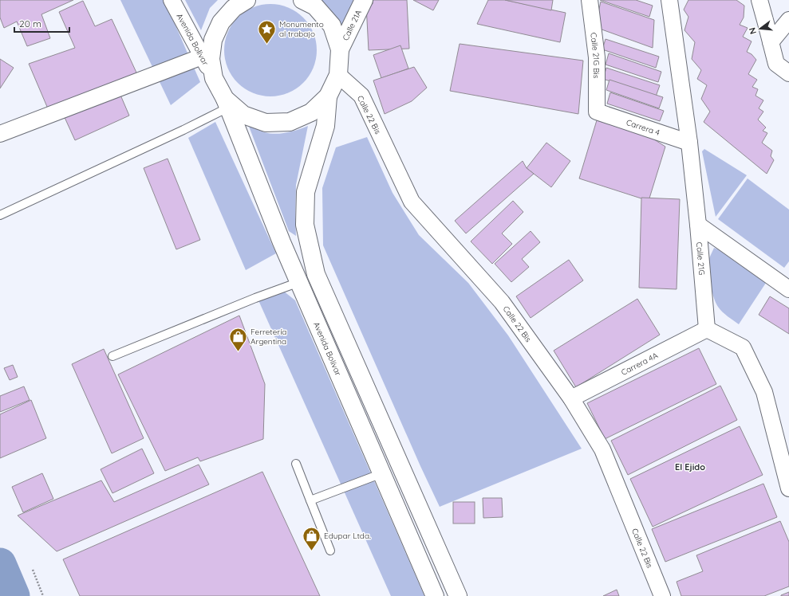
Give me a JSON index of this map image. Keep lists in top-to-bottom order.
{
  "streets": {
    "main road": ["Calle 21A", "Avenida Bolívar"],
    "street": [
      "Calle 21G Bis",
      "Calle 22 Bis",
      "Carrera 4",
      "Calle 21G",
      "Carrera 4A"
    ]
  },
  "crossings": [
    ["Calle 21G Bis", "Carrera 4"],
    ["Calle 22 Bis", "Carrera 4A"],
    ["Carrera 4", "Calle 21G"],
    ["Calle 21G", "Carrera 4A"]
  ],
  "districts": ["El Ejido"],
  "places": {
    "place": ["Monumento al trabajo"],
    "shop": ["Ferretería Argentina", "Edupar Ltda."]
  },
  "scale_bar": "20 m",
  "north": "left"
}
